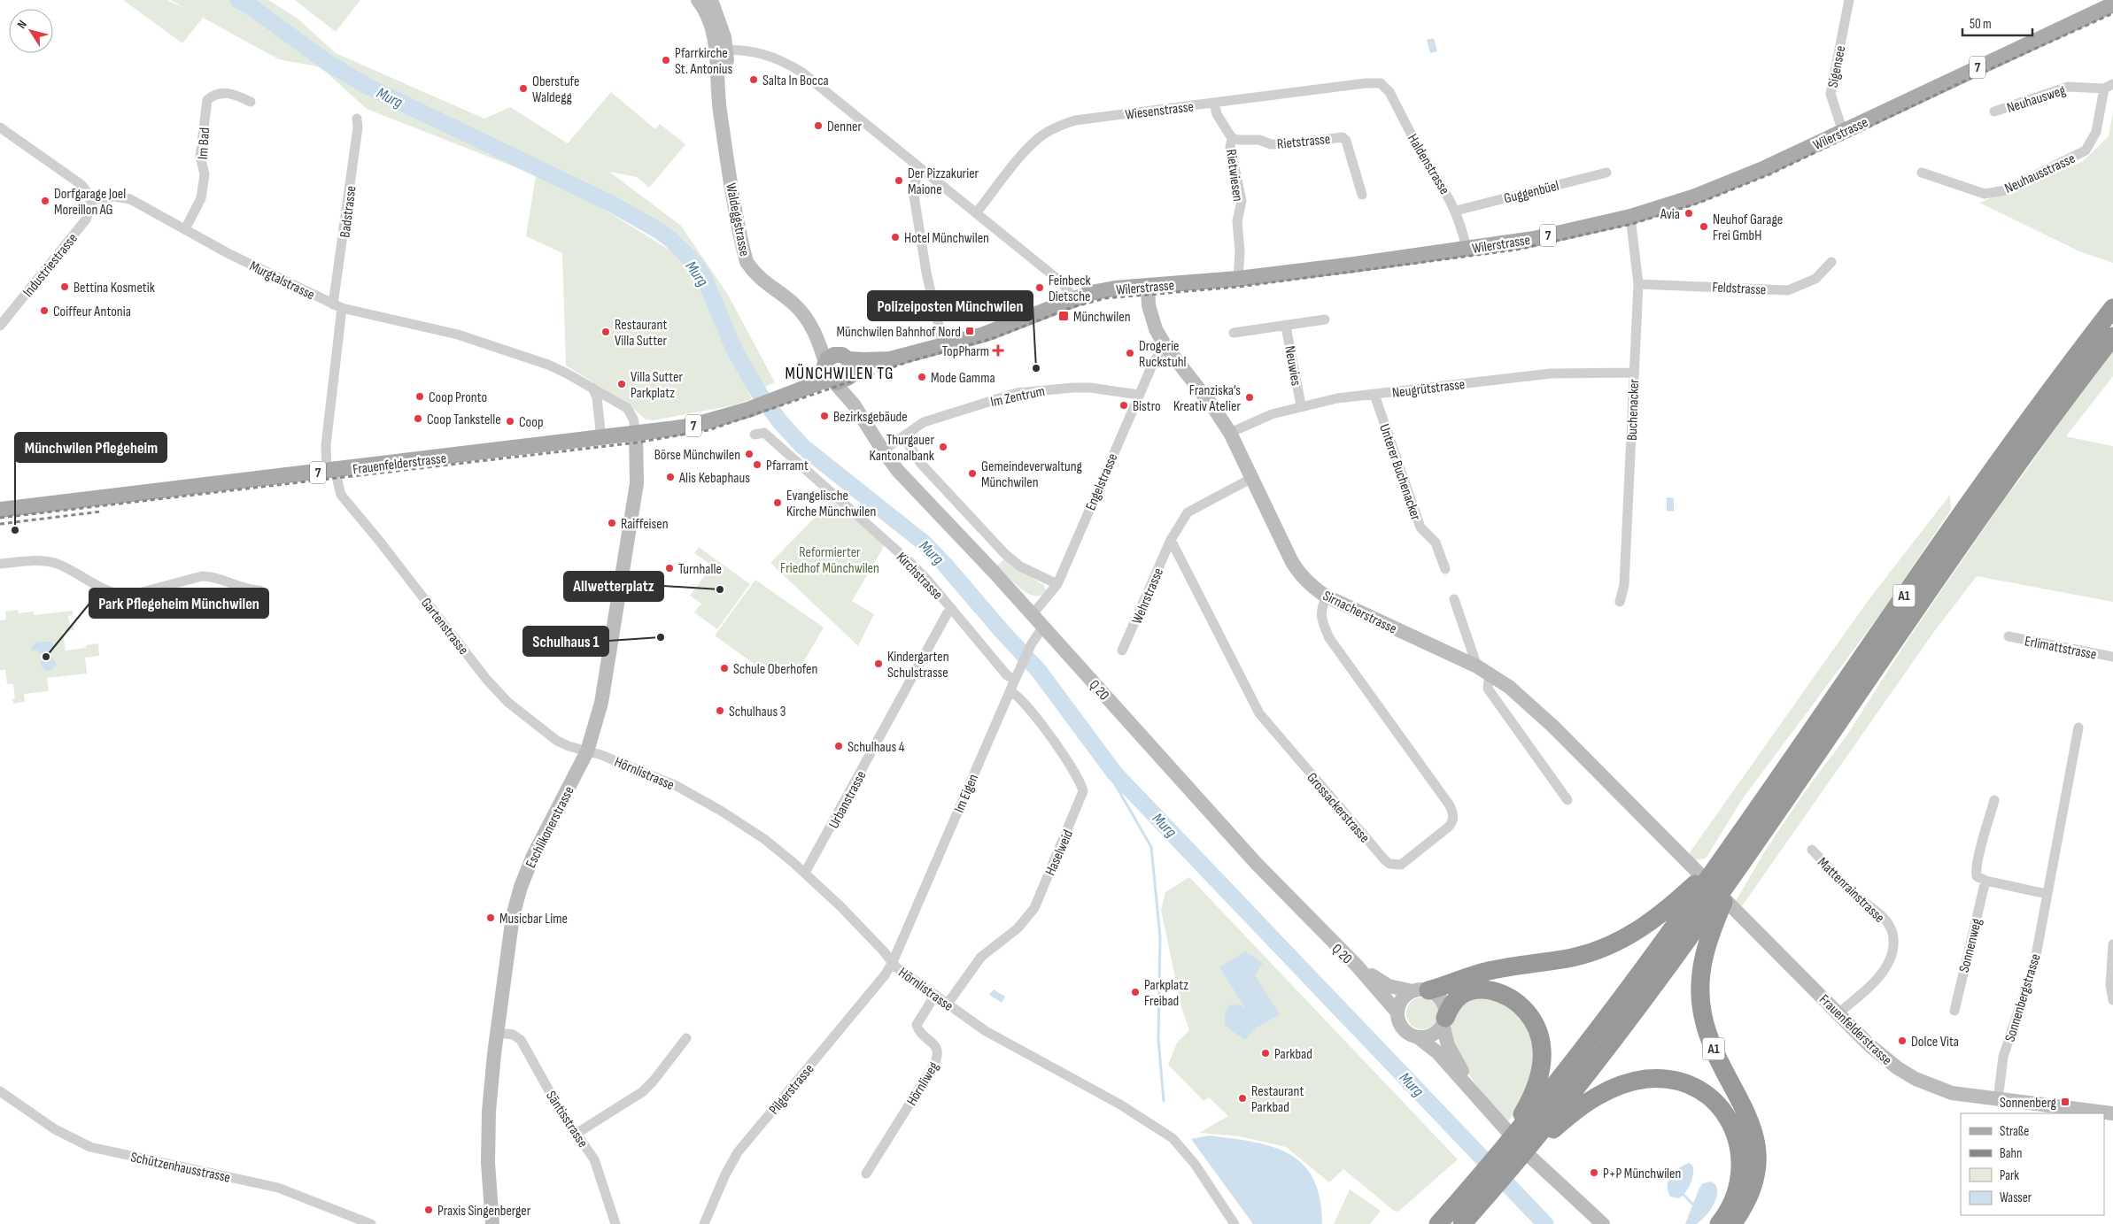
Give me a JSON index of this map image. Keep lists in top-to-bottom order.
{
  "streets": {
    "highway": ["A1"],
    "main road": [
      "7",
      "Wilerstrasse",
      "Waldeggstrasse",
      "Frauenfelderstrasse",
      "Sirnacherstrasse",
      "Q 20",
      "Eschlikonerstrasse"
    ],
    "street": [
      "Sigensee",
      "Neuhausweg",
      "Wiesenstrasse",
      "Rietstrasse",
      "Im Bad",
      "Haldenstrasse",
      "Neuhausstrasse",
      "Rietwiesen",
      "Guggenbüel",
      "Badstrasse",
      "Industriestrasse",
      "Murgtalstrasse",
      "Feldstrasse",
      "Neuwies",
      "Neugrütstrasse",
      "Im Zentrum",
      "Buchenacker",
      "Unterer Buchenacker",
      "Engelstrasse",
      "Kirchstrasse",
      "Wehrstrasse",
      "Gartenstrasse",
      "Erlimattstrasse",
      "Hörnlistrasse",
      "Im Eigen",
      "Urbanstrasse",
      "Grossackerstrasse",
      "Haselweid",
      "Mattenrainstrasse",
      "Sonnenweg",
      "Sonnenbergstrasse",
      "Hörnliweg",
      "Pilgerstrasse",
      "Säntisstrasse",
      "Schützenhausstrasse"
    ]
  },
  "crossings": [
    ["Sigensee", "Wilerstrasse"],
    ["Neuhausweg", "Neuhausstrasse"],
    ["Wiesenstrasse", "Haldenstrasse"],
    ["Wiesenstrasse", "Rietwiesen"],
    ["Wilerstrasse", "Haldenstrasse"],
    ["Wilerstrasse", "Rietwiesen"],
    ["Wilerstrasse", "Waldeggstrasse"],
    ["Wilerstrasse", "Buchenacker"],
    ["Wilerstrasse", "Frauenfelderstrasse"],
    ["Wilerstrasse", "Sirnacherstrasse"],
    ["Wilerstrasse", "Q 20"],
    ["Rietstrasse", "Rietwiesen"],
    ["Im Bad", "Murgtalstrasse"],
    ["Haldenstrasse", "Guggenbüel"],
    ["Badstrasse", "Murgtalstrasse"],
    ["Badstrasse", "Frauenfelderstrasse"],
    ["Badstrasse", "Gartenstrasse"],
    ["Waldeggstrasse", "Frauenfelderstrasse"],
    ["Waldeggstrasse", "Q 20"],
    ["Industriestrasse", "Murgtalstrasse"],
    ["Murgtalstrasse", "Frauenfelderstrasse"],
    ["Murgtalstrasse", "Eschlikonerstrasse"],
    ["Feldstrasse", "Buchenacker"],
    ["Neuwies", "Neugrütstrasse"],
    ["Neugrütstrasse", "Buchenacker"],
    ["Neugrütstrasse", "Unterer Buchenacker"],
    ["Neugrütstrasse", "Sirnacherstrasse"],
    ["Im Zentrum", "Engelstrasse"],
    ["Im Zentrum", "Q 20"],
    ["Frauenfelderstrasse", "Sirnacherstrasse"],
    ["Frauenfelderstrasse", "Gartenstrasse"],
    ["Frauenfelderstrasse", "Q 20"],
    ["Frauenfelderstrasse", "Eschlikonerstrasse"],
    ["Frauenfelderstrasse", "Mattenrainstrasse"],
    ["Frauenfelderstrasse", "Sonnenbergstrasse"],
    ["Engelstrasse", "Sirnacherstrasse"],
    ["Engelstrasse", "Q 20"],
    ["Kirchstrasse", "Im Eigen"],
    ["Kirchstrasse", "Urbanstrasse"],
    ["Wehrstrasse", "Grossackerstrasse"],
    ["A1", "Q 20"],
    ["Sirnacherstrasse", "Grossackerstrasse"],
    ["Gartenstrasse", "Hörnlistrasse"],
    ["Gartenstrasse", "Eschlikonerstrasse"],
    ["Q 20", "Im Eigen"],
    ["Hörnlistrasse", "Im Eigen"],
    ["Hörnlistrasse", "Urbanstrasse"],
    ["Hörnlistrasse", "Eschlikonerstrasse"],
    ["Hörnlistrasse", "Haselweid"],
    ["Hörnlistrasse", "Hörnliweg"],
    ["Hörnlistrasse", "Pilgerstrasse"],
    ["Im Eigen", "Haselweid"],
    ["Im Eigen", "Pilgerstrasse"],
    ["Eschlikonerstrasse", "Säntisstrasse"]
  ],
  "districts": ["MÜNCHWILEN TG"],
  "water": ["Murg"],
  "parks": ["Reformierter Friedhof Münchwilen"],
  "places": {
    "other": [
      "Pfarrkirche St. Antonius",
      "Salta In Bocca",
      "Oberstufe Waldegg",
      "Denner",
      "Der Pizzakurier Maione",
      "Dorfgarage Joel Moreillon AG",
      "Avia",
      "Neuhof Garage Frei GmbH",
      "Hotel Münchwilen",
      "Bettina Kosmetik",
      "Feinbeck Dietsche",
      "Coiffeur Antonia",
      "Restaurant Villa Sutter",
      "Drogerie Ruckstuhl",
      "Polizeiposten Münchwilen",
      "Mode Gamma",
      "Villa Sutter Parkplatz",
      "Coop Pronto",
      "Franziska‘s Kreativ Atelier",
      "Bistro",
      "Bezirksgebäude",
      "Coop Tankstelle",
      "Coop",
      "Thurgauer Kantonalbank",
      "Börse Münchwilen",
      "Pfarramt",
      "Gemeindeverwaltung Münchwilen",
      "Alis Kebaphaus",
      "Evangelische Kirche Münchwilen",
      "Raiffeisen",
      "Münchwilen Pflegeheim",
      "Turnhalle",
      "Allwetterplatz",
      "Schulhaus 1",
      "Park Pflegeheim Münchwilen",
      "Kindergarten Schulstrasse",
      "Schule Oberhofen",
      "Schulhaus 3",
      "Schulhaus 4",
      "Musicbar Lime",
      "Parkplatz Freibad",
      "Dolce Vita",
      "Parkbad",
      "Restaurant Parkbad",
      "P+P Münchwilen",
      "Praxis Singenberger"
    ],
    "transit": ["Münchwilen", "Münchwilen Bahnhof Nord", "Sonnenberg"],
    "health": ["TopPharm"]
  },
  "legend": [
    "Straße",
    "Bahn",
    "Park",
    "Wasser"
  ],
  "scale_bar": "50 m",
  "north": "top left"
}
